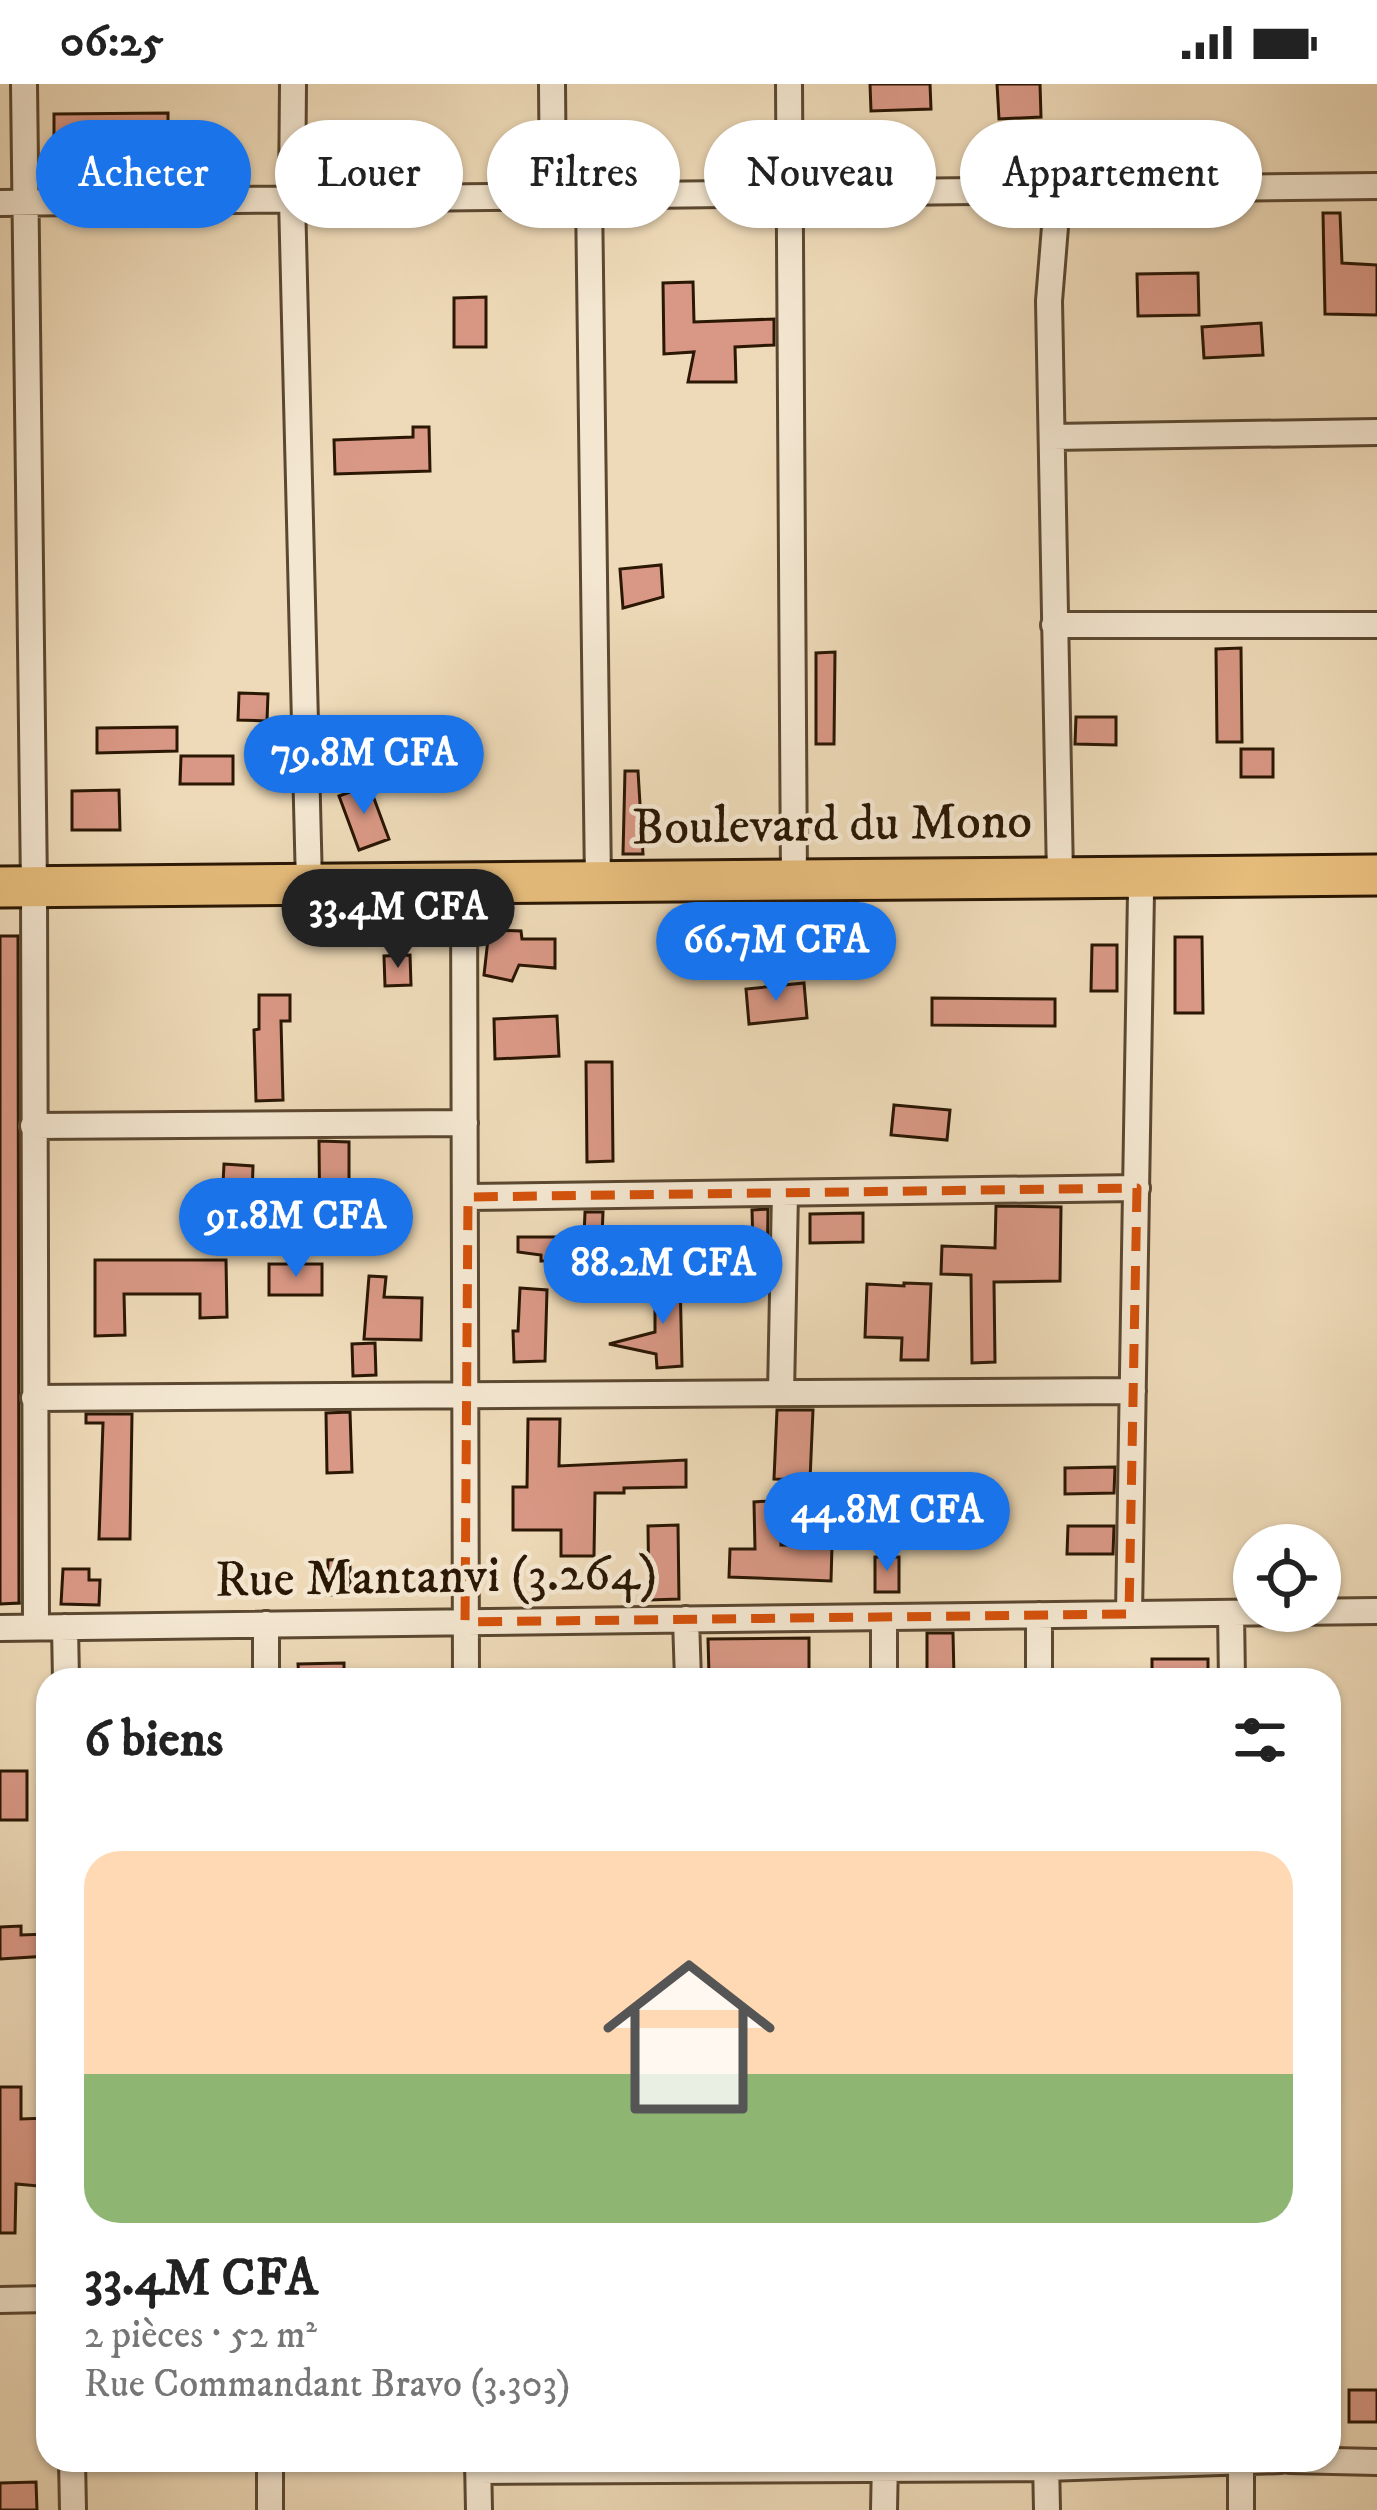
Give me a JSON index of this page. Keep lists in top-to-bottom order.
{
  "streets": {
    "main road": ["Boulevard du Mono"],
    "street": ["Rue Mantanvi (3.264)"]
  },
  "page": {
    "status": "06:25",
    "chip": [
      "Acheter",
      "Louer",
      "Filtres",
      "Nouveau",
      "Appartement"
    ],
    "price": [
      "79.8M CFA",
      "33.4M CFA",
      "66.7M CFA",
      "91.8M CFA",
      "88.2M CFA",
      "44.8M CFA"
    ],
    "heading": "6 biens",
    "list": [
      {
        "name": "33.4M CFA",
        "note": "2 pièces · 52 m² · Rue Commandant Bravo (3.303)"
      }
    ]
  }
}
